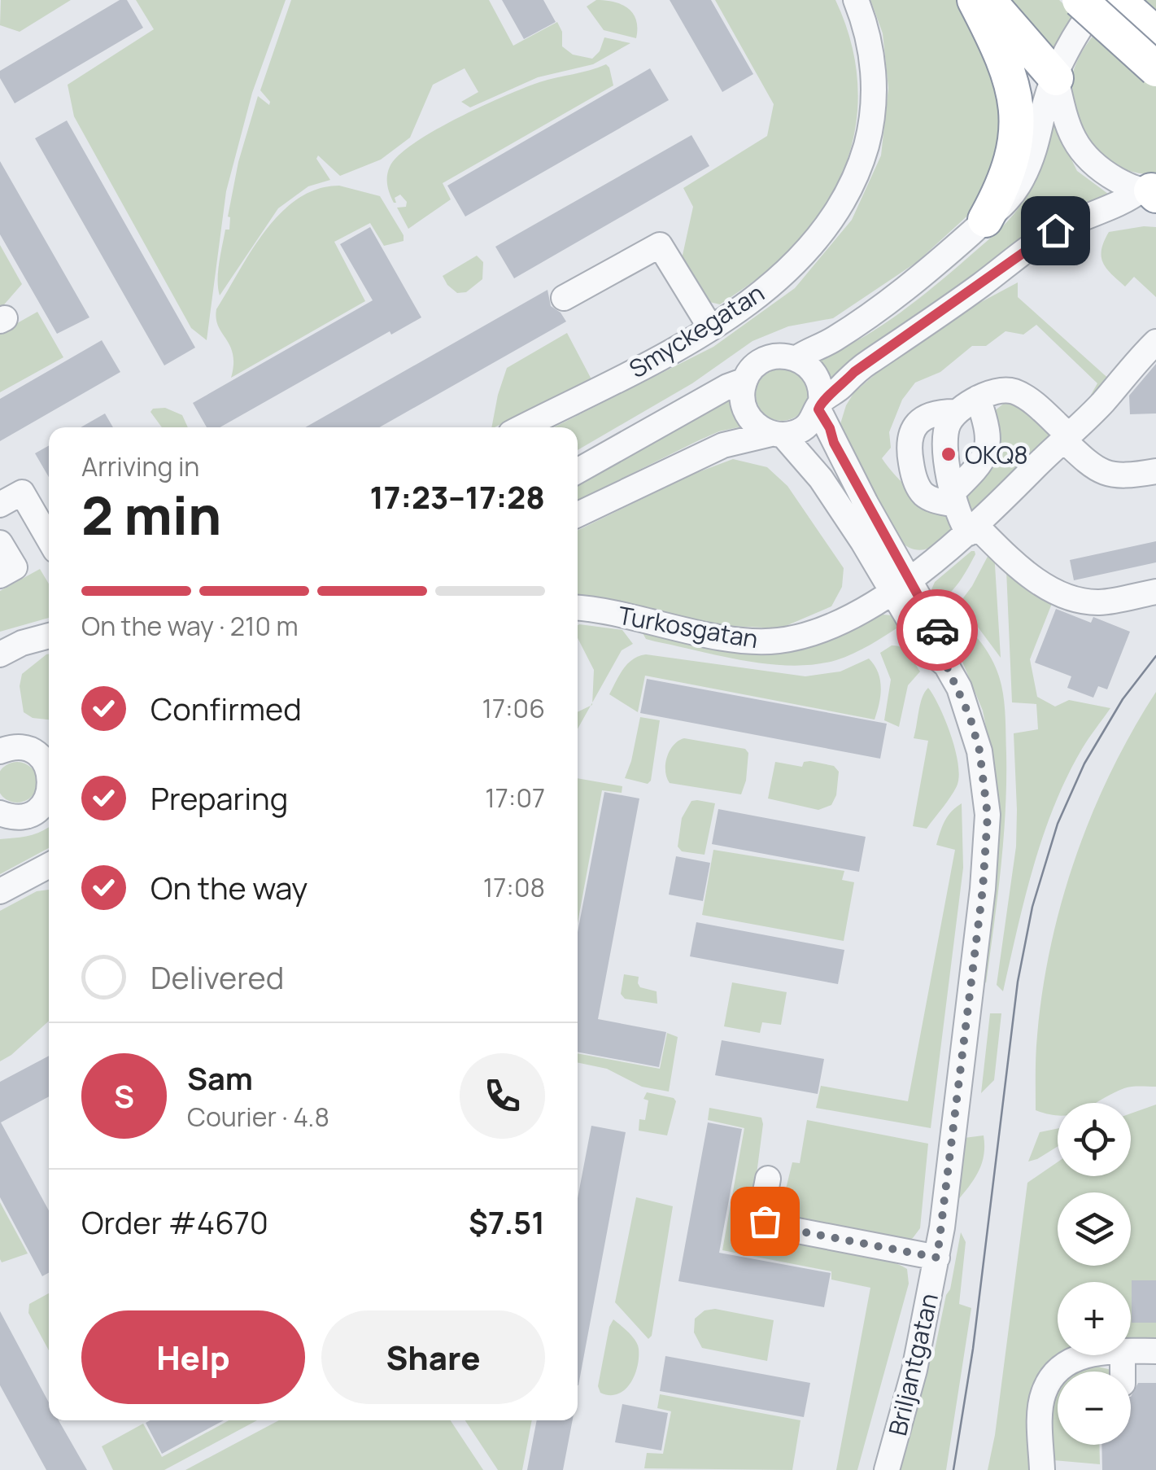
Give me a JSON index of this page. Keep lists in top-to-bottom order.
{
  "streets": {
    "street": ["Smyckegatan", "Turkosgatan", "Briljantgatan"]
  },
  "crossings": [
    ["Turkosgatan", "Briljantgatan"]
  ],
  "places": ["OKQ8"],
  "page": {
    "heading": ["2 min", "Arriving in", "17:23–17:28"],
    "panel": [
      "Sam",
      "Courier · 4.8",
      "Order #4670",
      "$7.51"
    ],
    "bar": "On the way · 210 m",
    "list": [
      ["Confirmed", "17:06"],
      ["Preparing", "17:07"],
      ["On the way", "17:08"],
      "Delivered"
    ],
    "round": "S",
    "map_buttons": ["+", "−"],
    "buttons": ["Help", "Share"]
  }
}
